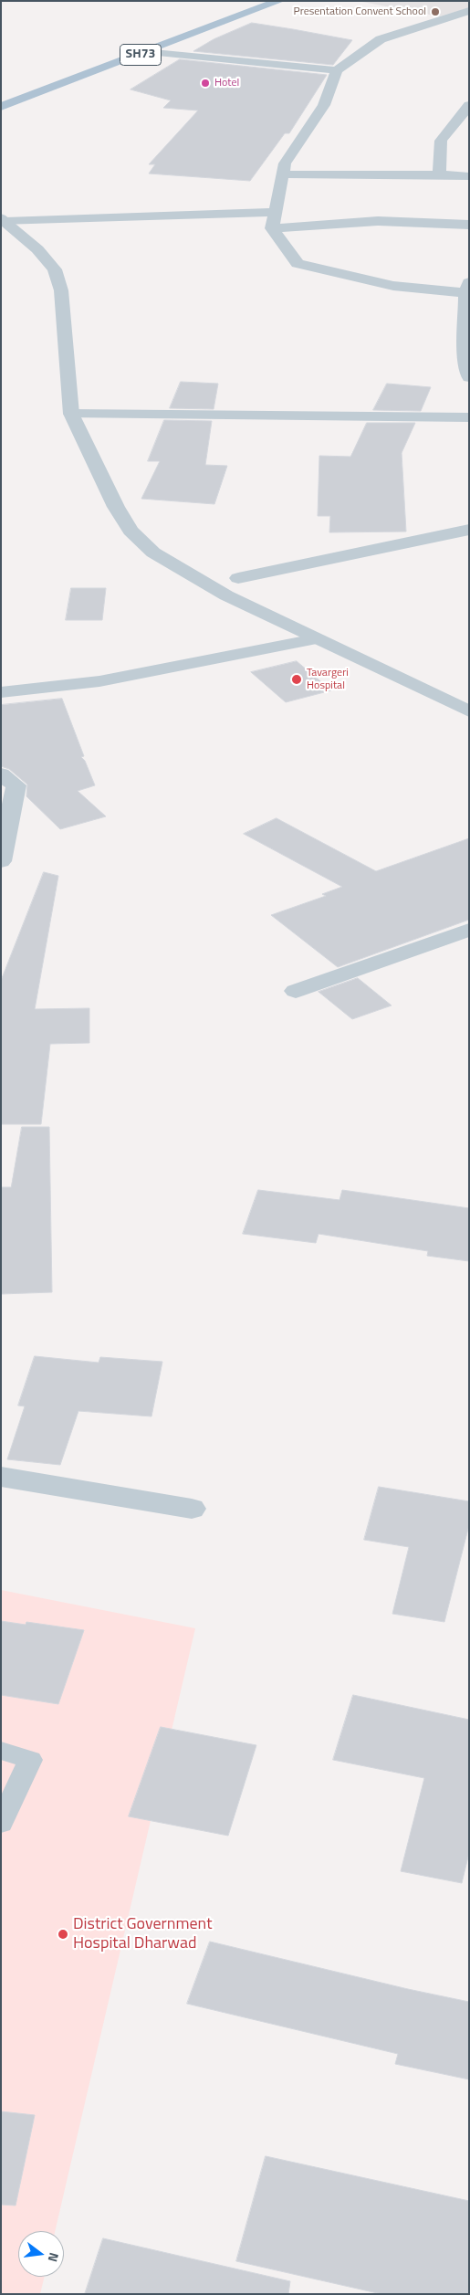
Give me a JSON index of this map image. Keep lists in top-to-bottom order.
{
  "streets": {
    "main road": ["SH73"]
  },
  "places": [
    "Presentation Convent School",
    "Hotel",
    "Tavargeri Hospital",
    "District Government Hospital Dharwad"
  ],
  "north": "right"
}
